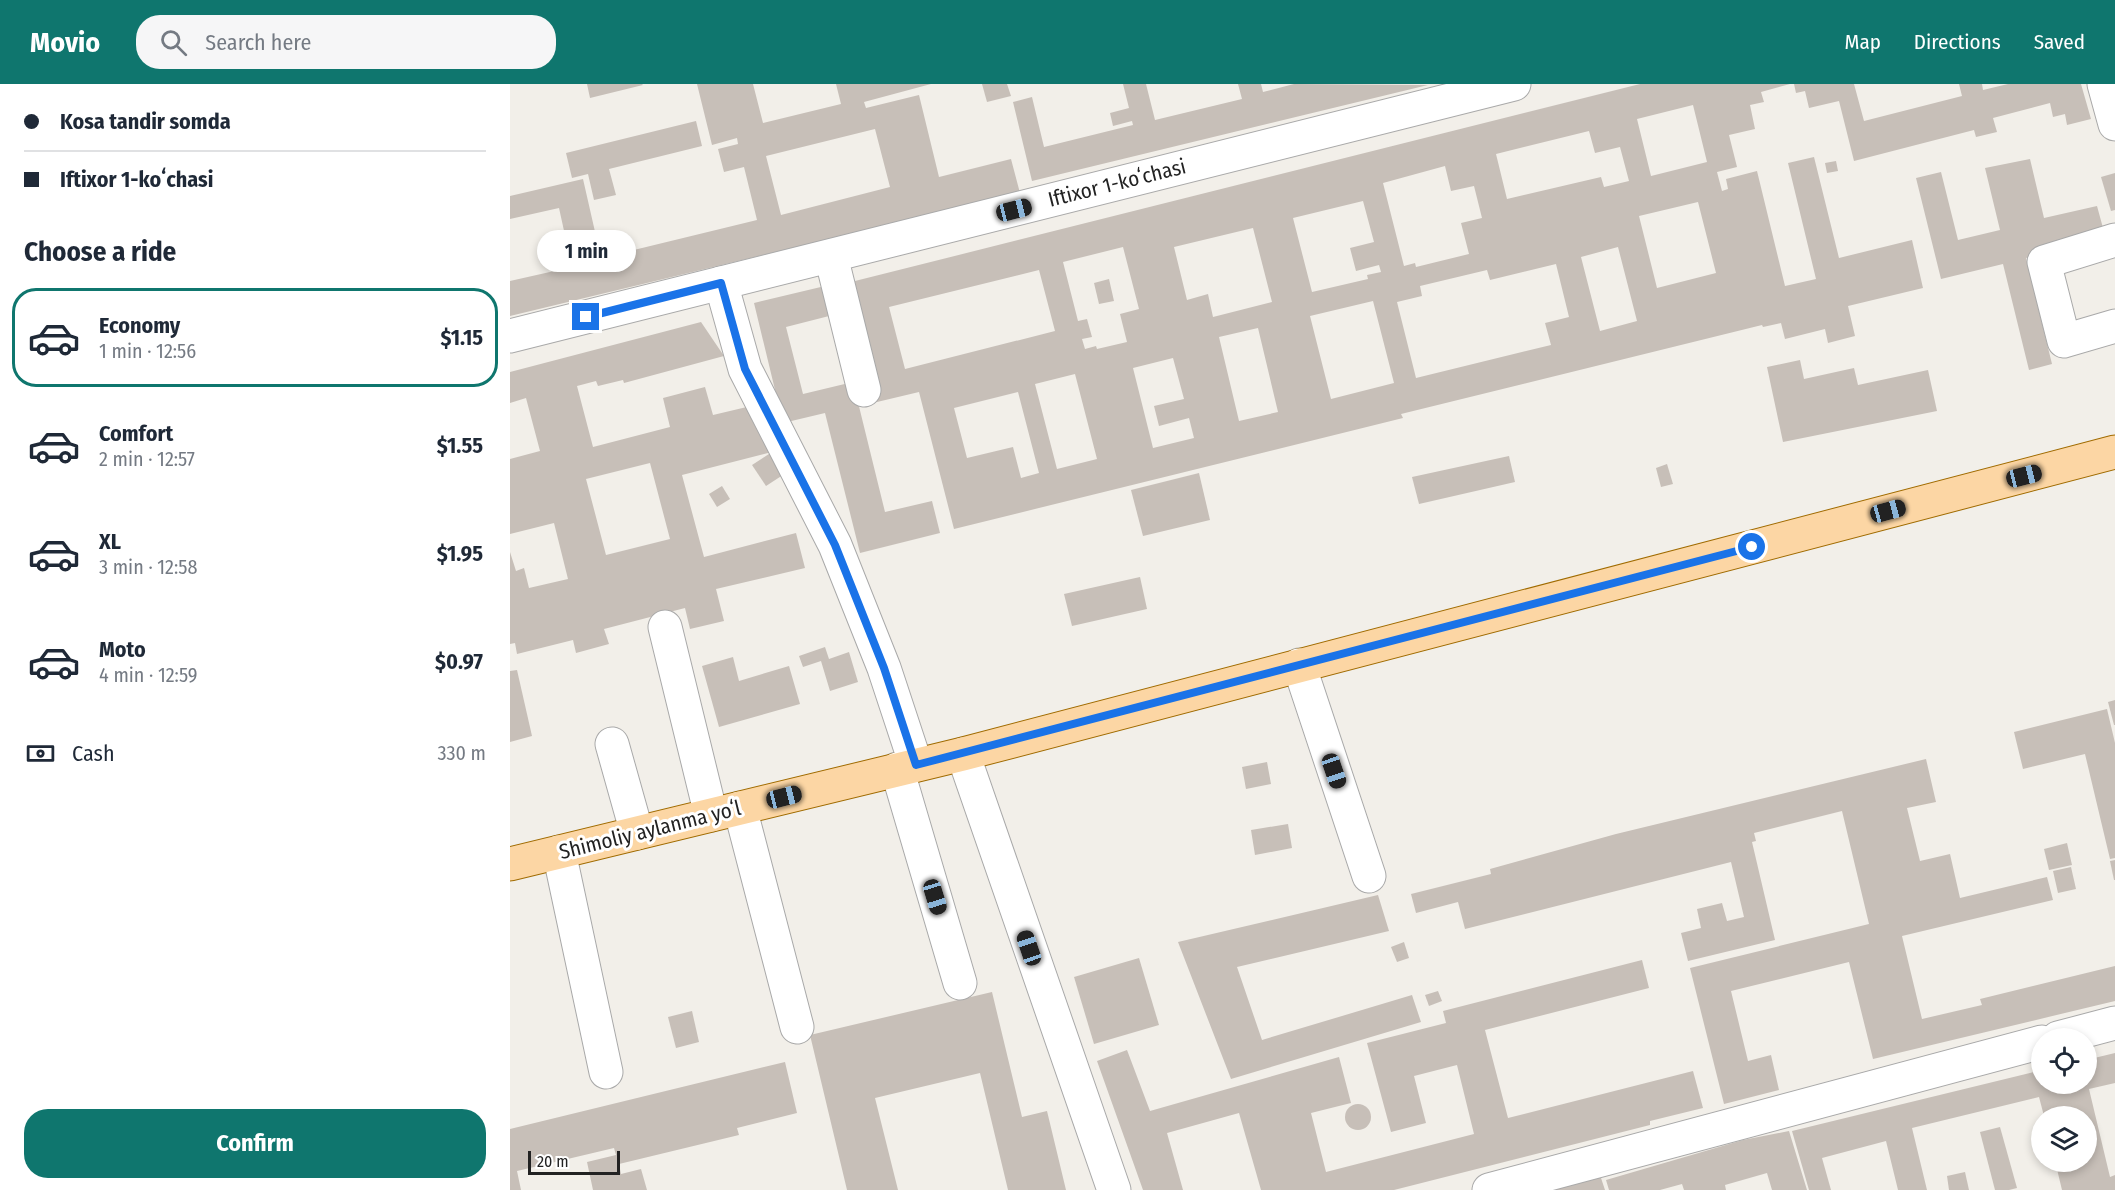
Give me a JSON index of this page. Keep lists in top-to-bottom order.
{
  "streets": {
    "main road": ["Shimoliy aylanma yoʻl"],
    "street": ["Iftixor 1-koʻchasi"]
  },
  "scale_bar": "20 m",
  "page": {
    "header": "Movio",
    "search": "Search here",
    "nav": ["Map", "Directions", "Saved"],
    "banner": ["Kosa tandir somda", "Iftixor 1-koʻchasi"],
    "heading": "Choose a ride",
    "bubble": "1 min",
    "list": [
      {
        "name": "Economy",
        "note": "1 min · 12:56",
        "value": "$1.15"
      },
      {
        "name": "Comfort",
        "note": "2 min · 12:57",
        "value": "$1.55"
      },
      {
        "name": "XL",
        "note": "3 min · 12:58",
        "value": "$1.95"
      },
      {
        "name": "Moto",
        "note": "4 min · 12:59",
        "value": "$0.97"
      }
    ],
    "pay": ["Cash", "330 m"],
    "buttons": "Confirm",
    "scale": "20 m"
  }
}
